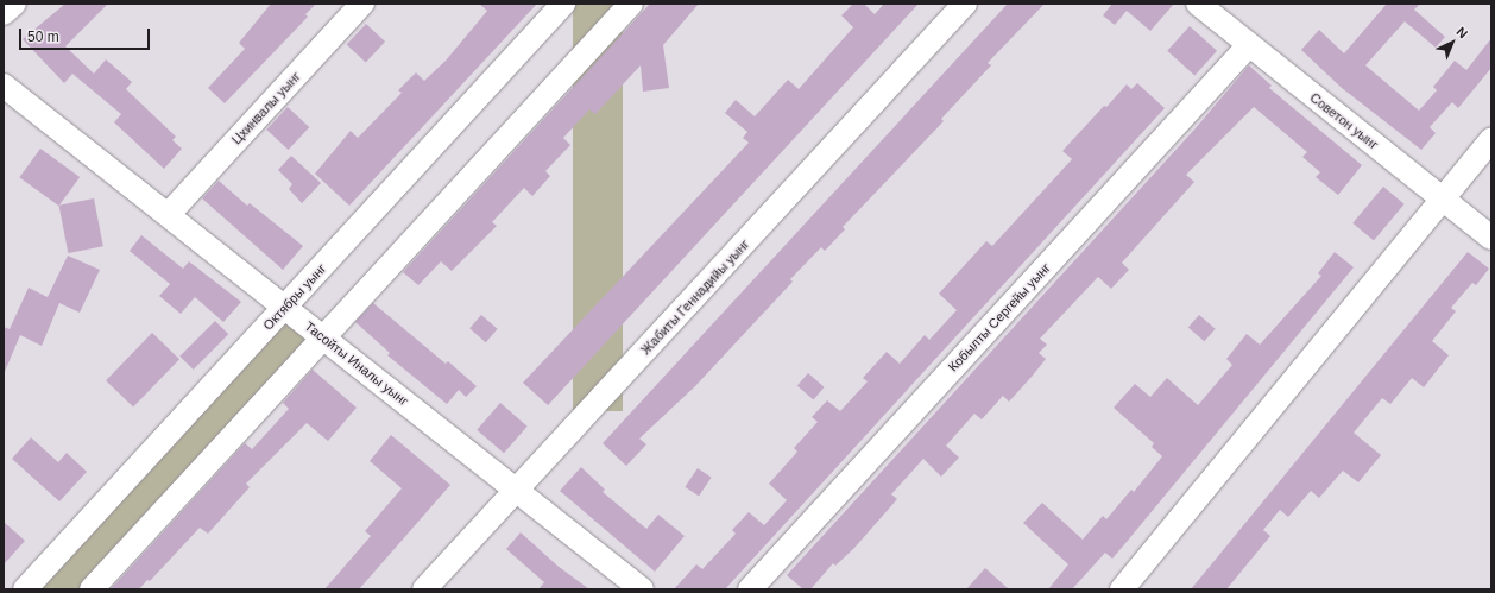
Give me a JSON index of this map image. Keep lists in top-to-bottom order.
{
  "streets": {
    "street": [
      "Цхинвалы уынг",
      "Советон уынг",
      "Октябры уынг",
      "Жабиты Геннадийы уынг",
      "Кобылты Сергейы уынг",
      "Тасойты Иналы уынг"
    ]
  },
  "crossings": [
    ["Цхинвалы уынг", "Тасойты Иналы уынг"],
    ["Советон уынг", "Кобылты Сергейы уынг"],
    ["Октябры уынг", "Тасойты Иналы уынг"],
    ["Жабиты Геннадийы уынг", "Тасойты Иналы уынг"]
  ],
  "scale_bar": "50 m",
  "north": "top right"
}
